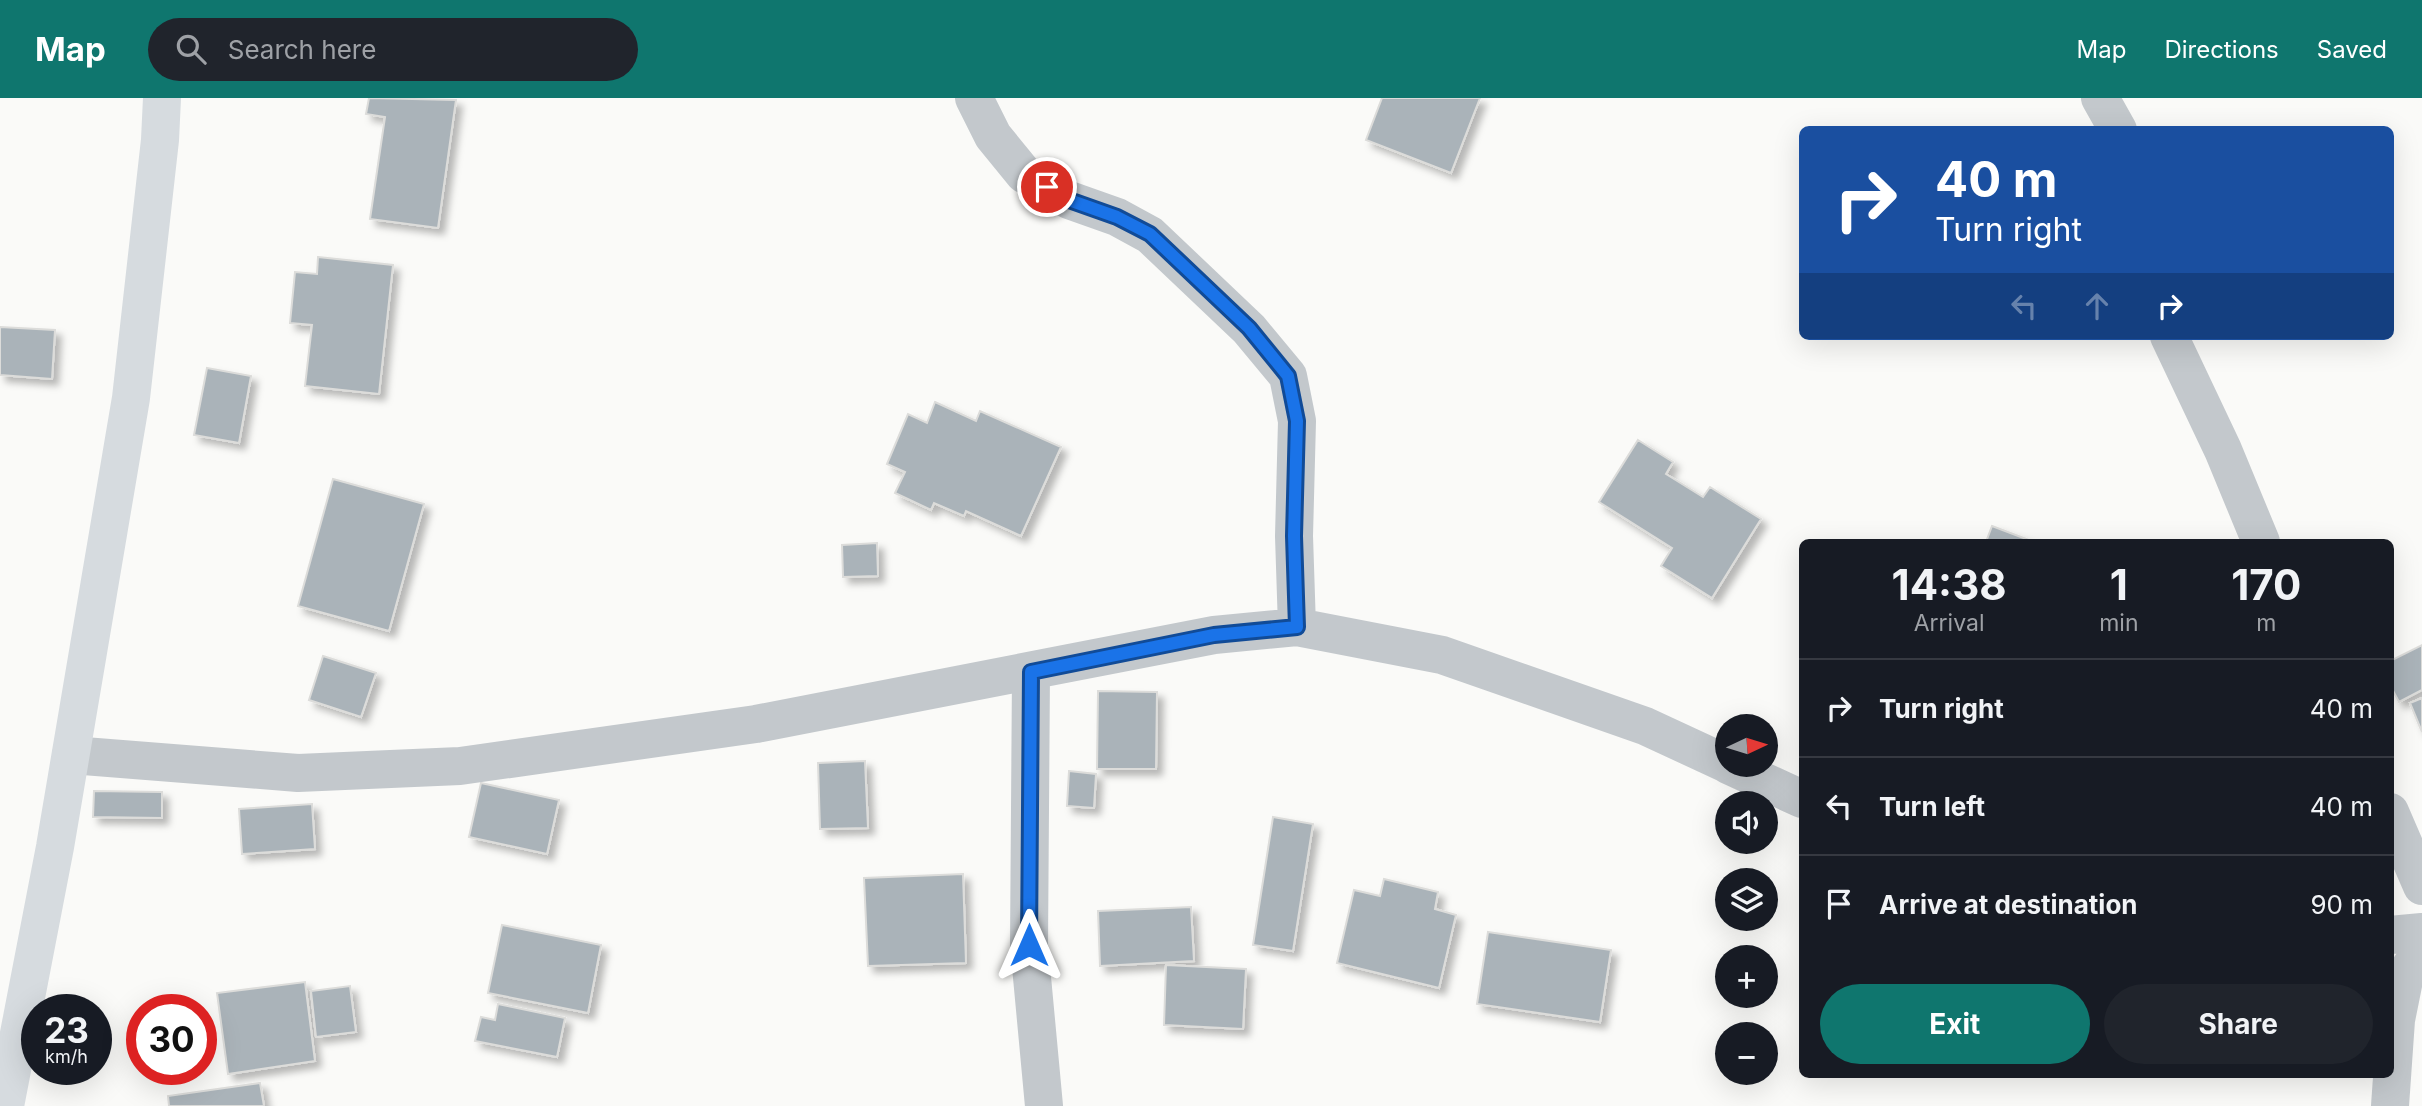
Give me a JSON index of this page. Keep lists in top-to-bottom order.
{
  "north": "right",
  "page": {
    "header": "Map",
    "search": "Search here",
    "nav": ["Map", "Directions", "Saved"],
    "turn": ["40 m", "Turn right"],
    "eta": [
      "14:38",
      "Arrival",
      "1",
      "min",
      "170",
      "m"
    ],
    "list": [
      {
        "name": "Turn right",
        "value": "40 m"
      },
      {
        "name": "Turn left",
        "value": "40 m"
      },
      {
        "name": "Arrive at destination",
        "value": "90 m"
      }
    ],
    "map_buttons": ["+", "−"],
    "buttons": ["Exit", "Share"],
    "speed": "23 km/h",
    "limit": "30"
  }
}
